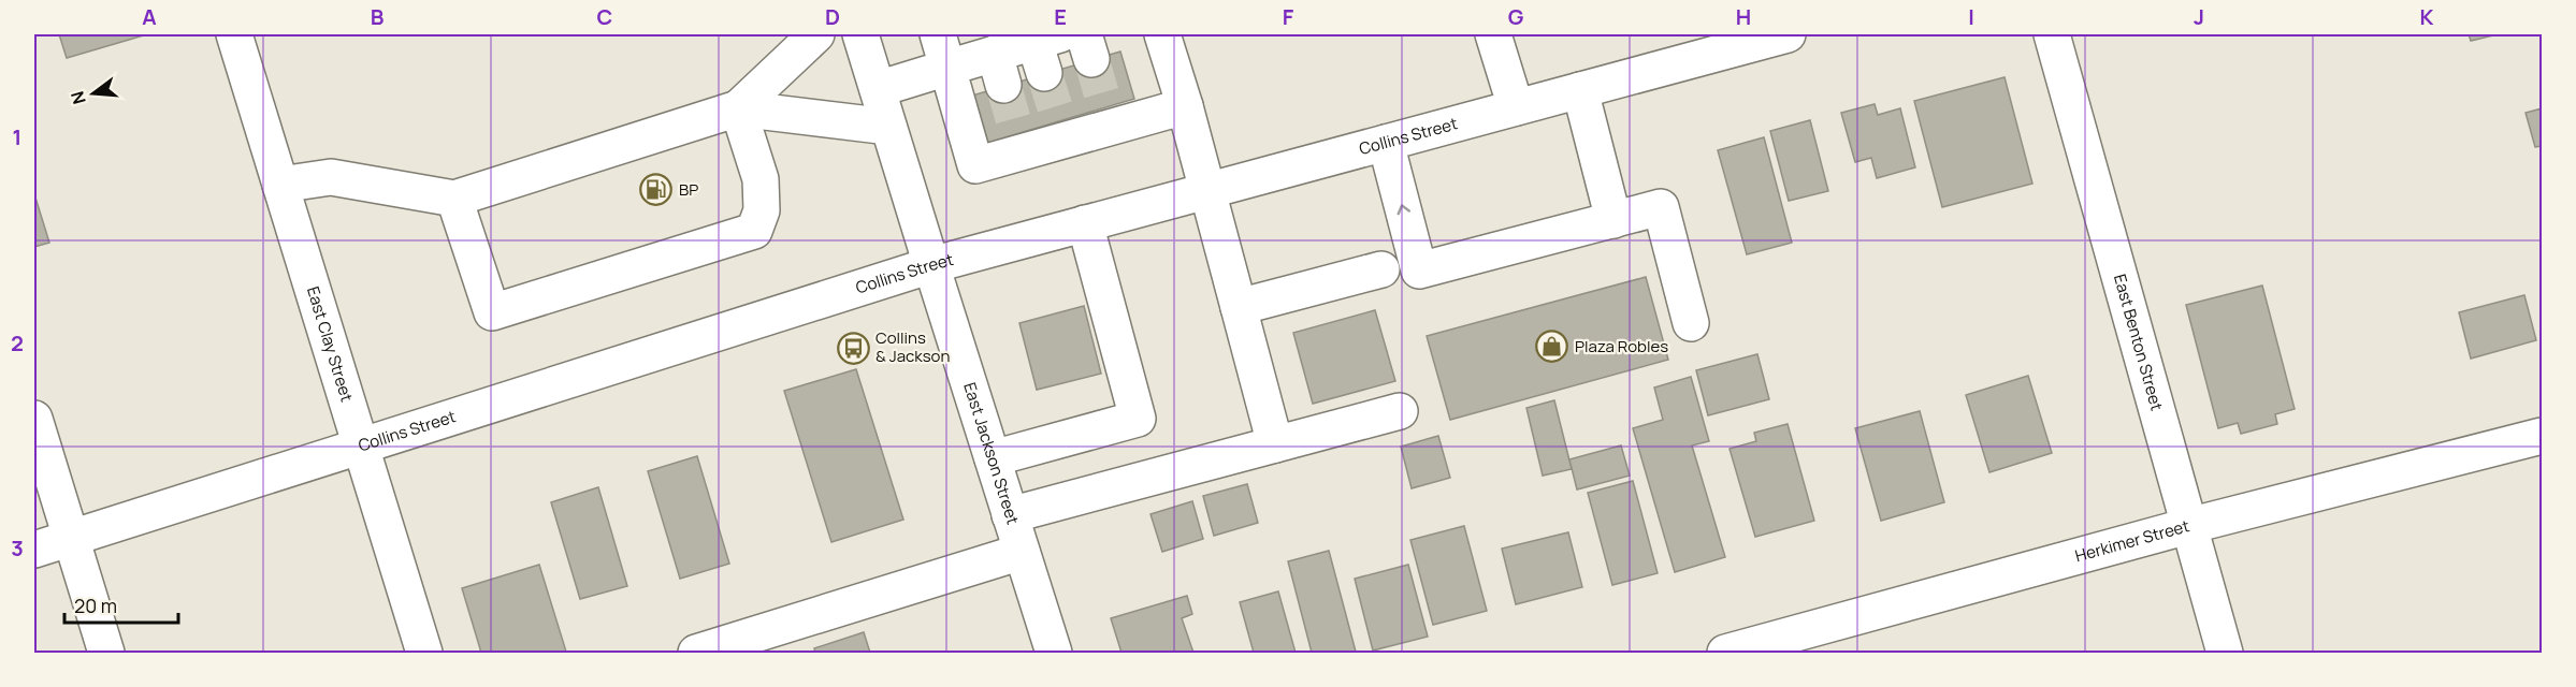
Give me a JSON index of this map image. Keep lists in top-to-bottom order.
{
  "streets": {
    "street": [
      "Collins Street",
      "East Clay Street",
      "East Benton Street",
      "East Jackson Street",
      "Herkimer Street"
    ]
  },
  "crossings": [
    ["Collins Street", "East Clay Street"],
    ["Collins Street", "East Jackson Street"],
    ["East Benton Street", "Herkimer Street"]
  ],
  "places": {
    "fuel station": ["BP"],
    "shop": ["Plaza Robles"],
    "bus stop": ["Collins & Jackson"]
  },
  "scale_bar": "20 m",
  "north": "left",
  "grid": {
    "columns": [
      "A",
      "B",
      "C",
      "D",
      "E",
      "F",
      "G",
      "H",
      "I",
      "J",
      "K"
    ],
    "rows": ["1", "2", "3"]
  }
}
